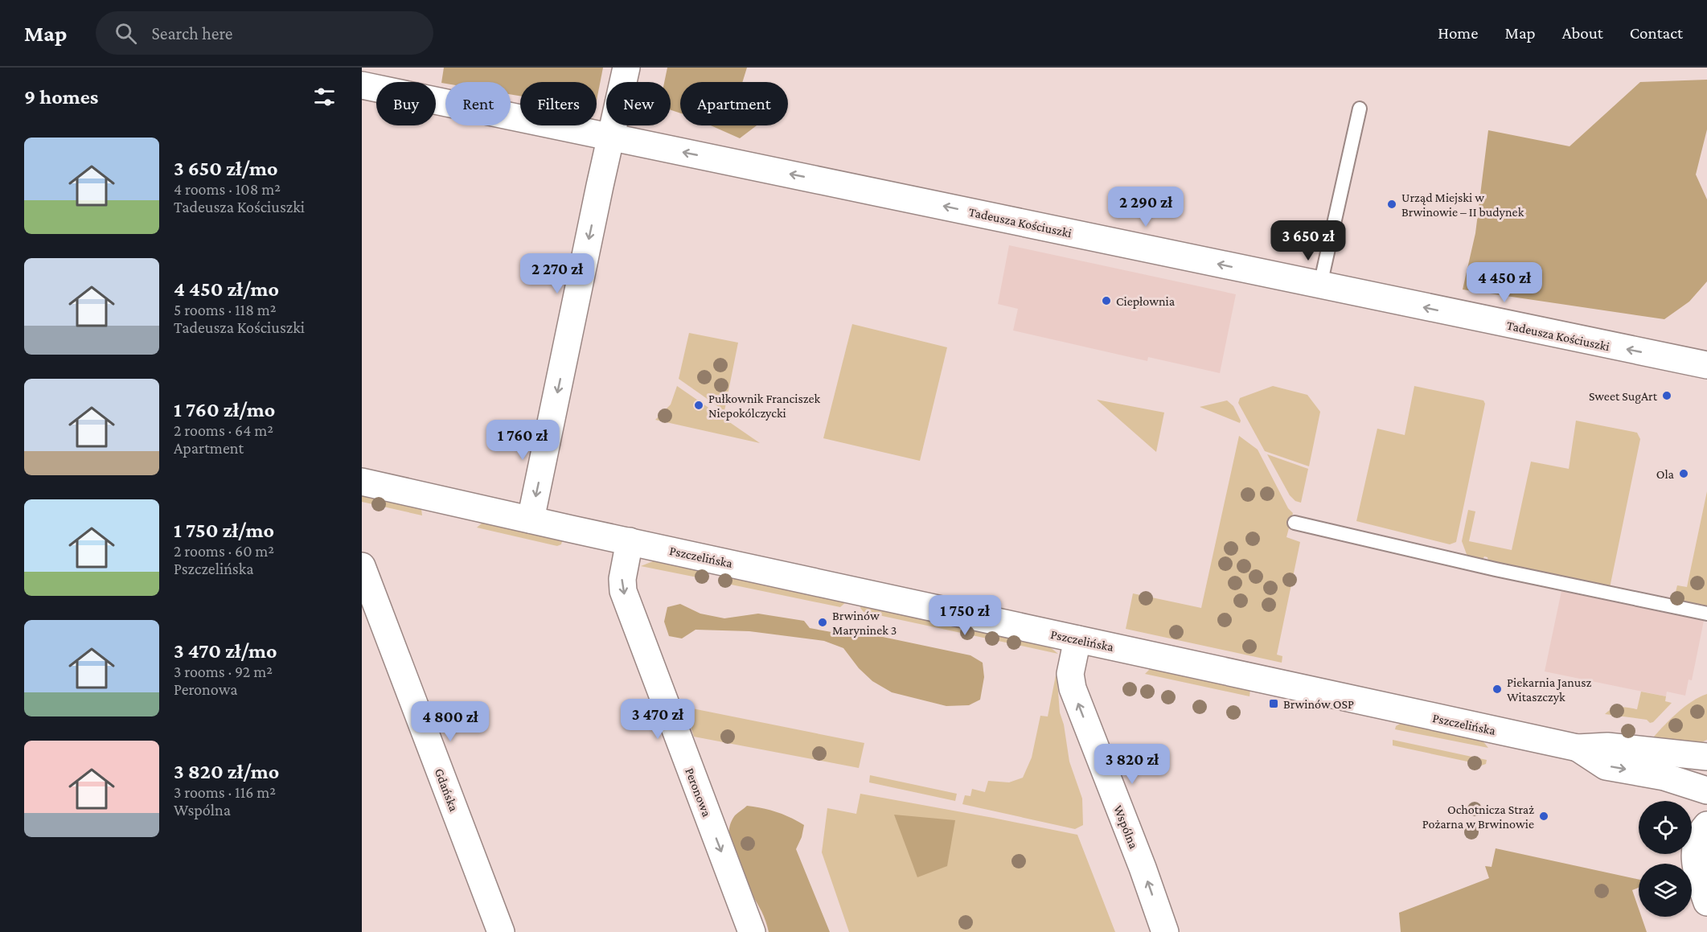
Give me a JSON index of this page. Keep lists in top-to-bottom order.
{
  "streets": {
    "street": [
      "Tadeusza Kościuszki",
      "Pszczelińska",
      "Gdańska",
      "Peronowa",
      "Wspólna"
    ]
  },
  "crossings": [
    ["Pszczelińska", "Peronowa"],
    ["Pszczelińska", "Wspólna"]
  ],
  "one_way": ["Tadeusza Kościuszki", "Peronowa", "Wspólna"],
  "places": {
    "other": [
      "Urząd Miejski w Brwinowie – II budynek",
      "Ciepłownia",
      "Sweet SugArt",
      "Pułkownik Franciszek Niepokólczycki",
      "Ola",
      "Brwinów Maryninek 3",
      "Piekarnia Janusz Witaszczyk",
      "Ochotnicza Straż Pożarna w Brwinowie"
    ],
    "transit": ["Brwinów OSP"]
  },
  "page": {
    "header": "Map",
    "search": "Search here",
    "nav": [
      "Home",
      "Map",
      "About",
      "Contact"
    ],
    "heading": "9 homes",
    "chip": [
      "Buy",
      "Rent",
      "Filters",
      "New",
      "Apartment"
    ],
    "list": [
      {
        "name": "3 650 zł/mo",
        "note": "4 rooms · 108 m² · Tadeusza Kościuszki"
      },
      {
        "name": "4 450 zł/mo",
        "note": "5 rooms · 118 m² · Tadeusza Kościuszki"
      },
      {
        "name": "1 760 zł/mo",
        "note": "2 rooms · 64 m² · Apartment"
      },
      {
        "name": "1 750 zł/mo",
        "note": "2 rooms · 60 m² · Pszczelińska"
      },
      {
        "name": "3 470 zł/mo",
        "note": "3 rooms · 92 m² · Peronowa"
      },
      {
        "name": "3 820 zł/mo",
        "note": "3 rooms · 116 m² · Wspólna"
      }
    ],
    "price": [
      "2 290 zł",
      "3 650 zł",
      "2 270 zł",
      "4 450 zł",
      "1 760 zł",
      "1 750 zł",
      "3 470 zł",
      "4 800 zł",
      "3 820 zł"
    ]
  }
}
